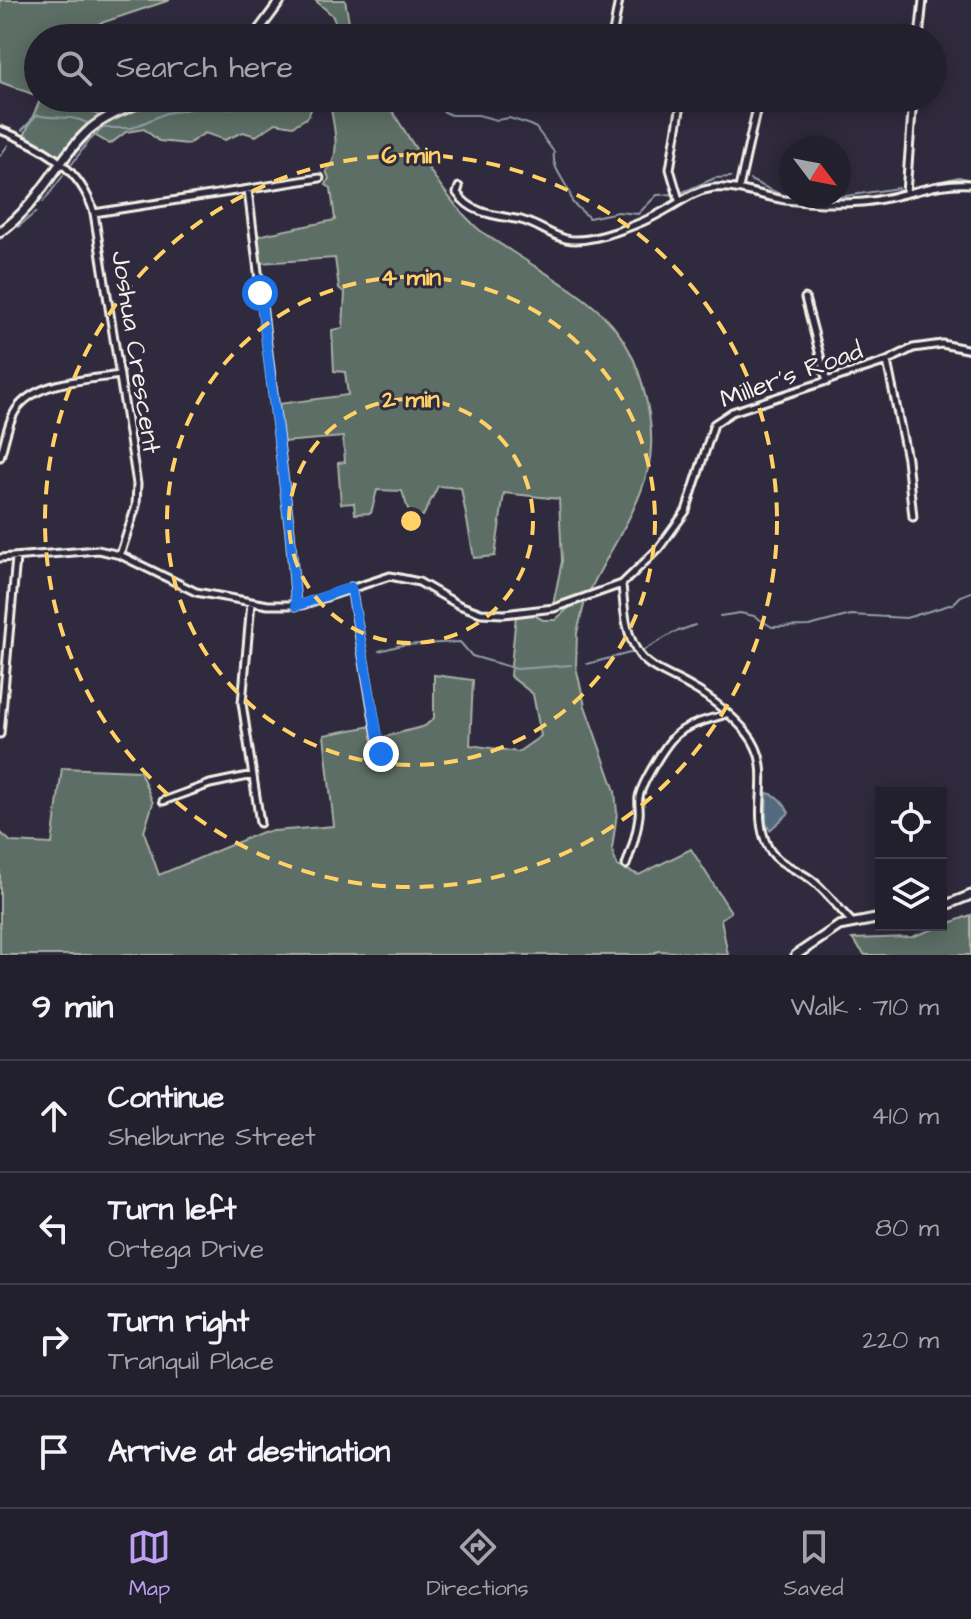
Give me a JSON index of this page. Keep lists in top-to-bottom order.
{
  "streets": {
    "street": ["Joshua Crescent", "Miller's Road"]
  },
  "north": "bottom right",
  "page": {
    "search": "Search here",
    "heading": ["9 min", "Walk · 710 m"],
    "list": [
      ["Continue", "Shelburne Street", "410 m"],
      ["Turn left", "Ortega Drive", "80 m"],
      ["Turn right", "Tranquil Place", "220 m"],
      "Arrive at destination"
    ],
    "nav": ["Map", "Directions", "Saved"]
  },
  "rings": ["6 min", "4 min", "2 min"]
}
